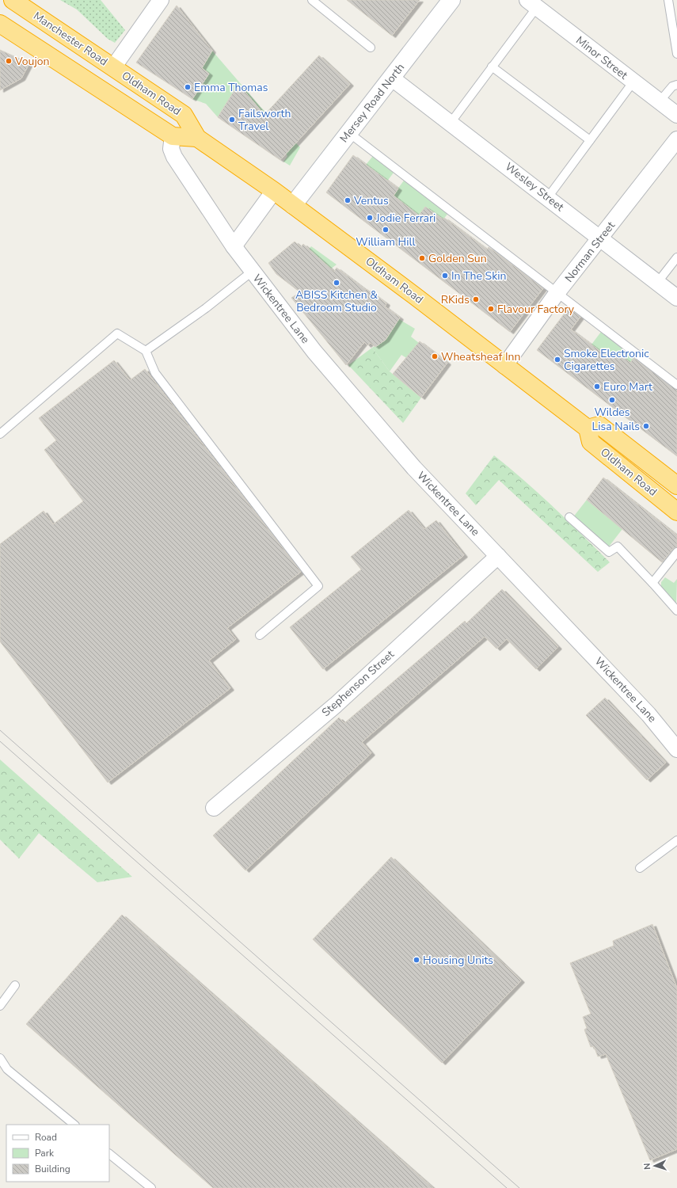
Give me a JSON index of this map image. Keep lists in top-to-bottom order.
{
  "streets": {
    "highway": ["Manchester Road", "Oldham Road"],
    "street": [
      "Minor Street",
      "Mersey Road North",
      "Wesley Street",
      "Norman Street",
      "Wickentree Lane",
      "Stephenson Street"
    ]
  },
  "crossings": [
    ["Manchester Road", "Oldham Road"],
    ["Oldham Road", "Mersey Road North"],
    ["Oldham Road", "Norman Street"],
    ["Mersey Road North", "Wesley Street"],
    ["Wesley Street", "Norman Street"],
    ["Wickentree Lane", "Stephenson Street"]
  ],
  "places": [
    "Voujon",
    "Emma Thomas",
    "Failsworth Travel",
    "Ventus",
    "Jodie Ferrari",
    "William Hill",
    "Golden Sun",
    "In The Skin",
    "ABISS Kitchen & Bedroom Studio",
    "RKids",
    "Flavour Factory",
    "Wheatsheaf Inn",
    "Smoke Electronic Cigarettes",
    "Euro Mart",
    "Wildes",
    "Lisa Nails",
    "Housing Units"
  ],
  "legend": ["Road", "Park", "Building"],
  "north": "left"
}
